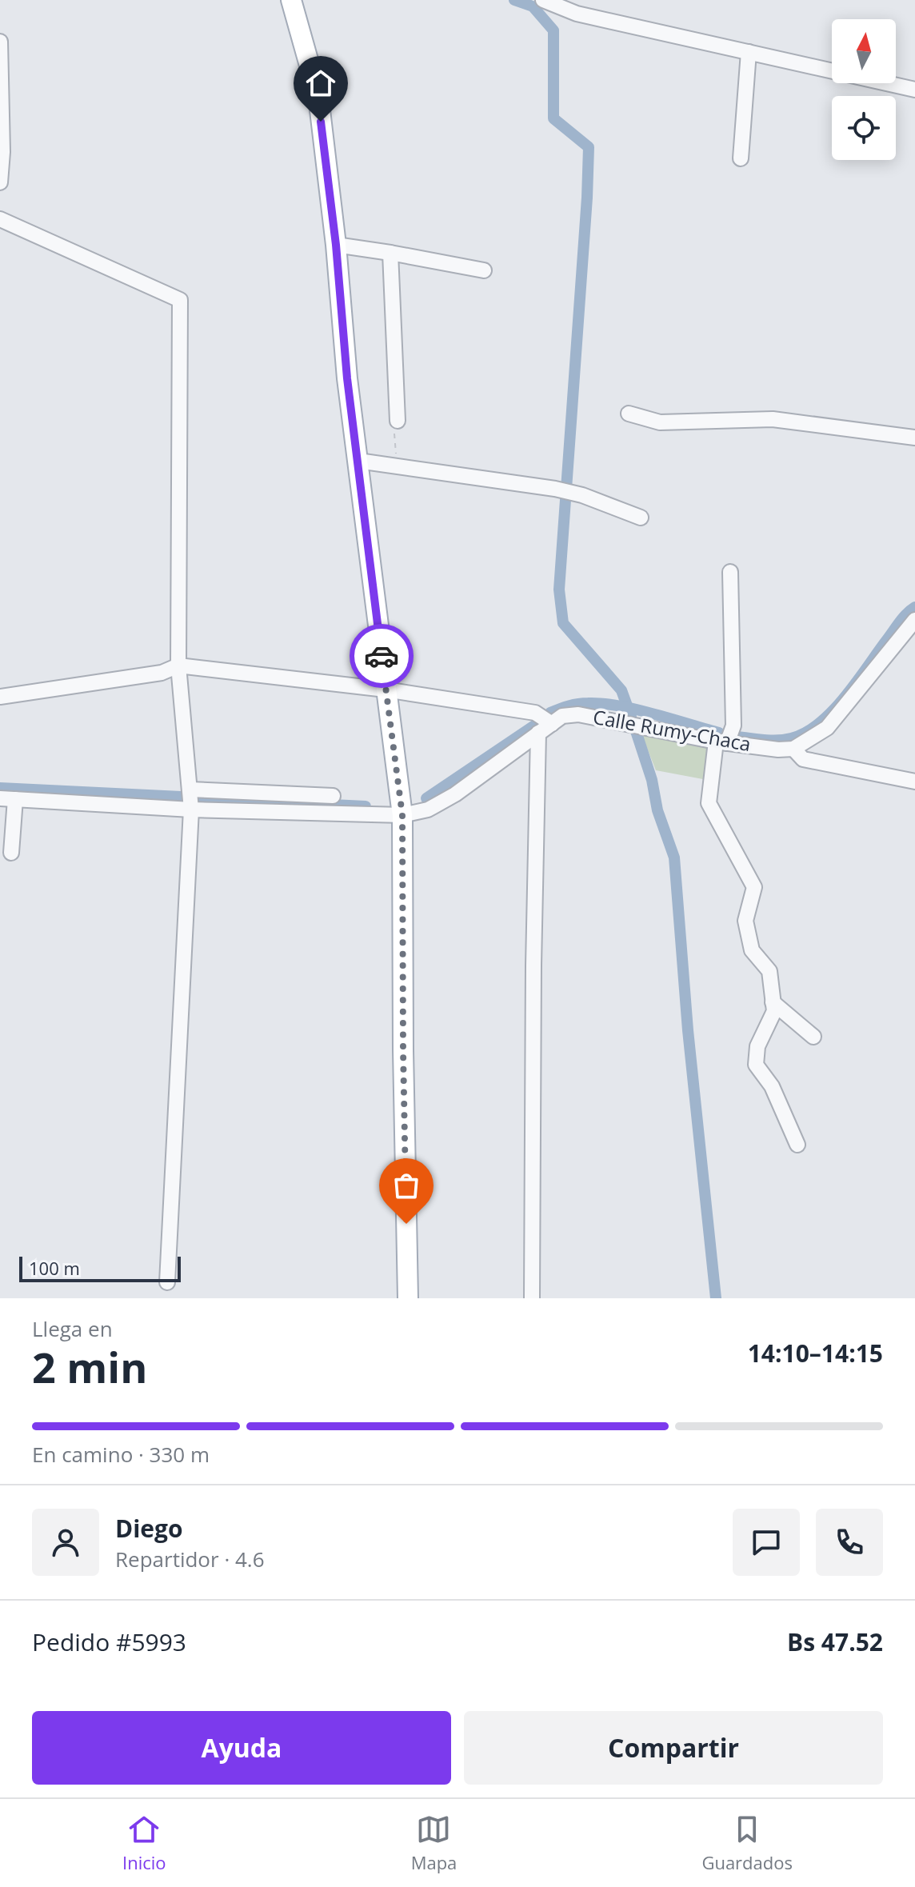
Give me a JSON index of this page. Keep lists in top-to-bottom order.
{
  "streets": {
    "street": ["Calle Rumy-Chaca"]
  },
  "scale_bar": "100 m",
  "north": "top",
  "page": {
    "scale": "100 m",
    "heading": ["2 min", "Llega en", "14:10–14:15"],
    "panel": [
      "Diego",
      "Repartidor · 4.6",
      "Pedido #5993",
      "Bs 47.52"
    ],
    "bar": "En camino · 330 m",
    "buttons": ["Ayuda", "Compartir"],
    "tabs": ["Inicio", "Mapa", "Guardados"]
  }
}
